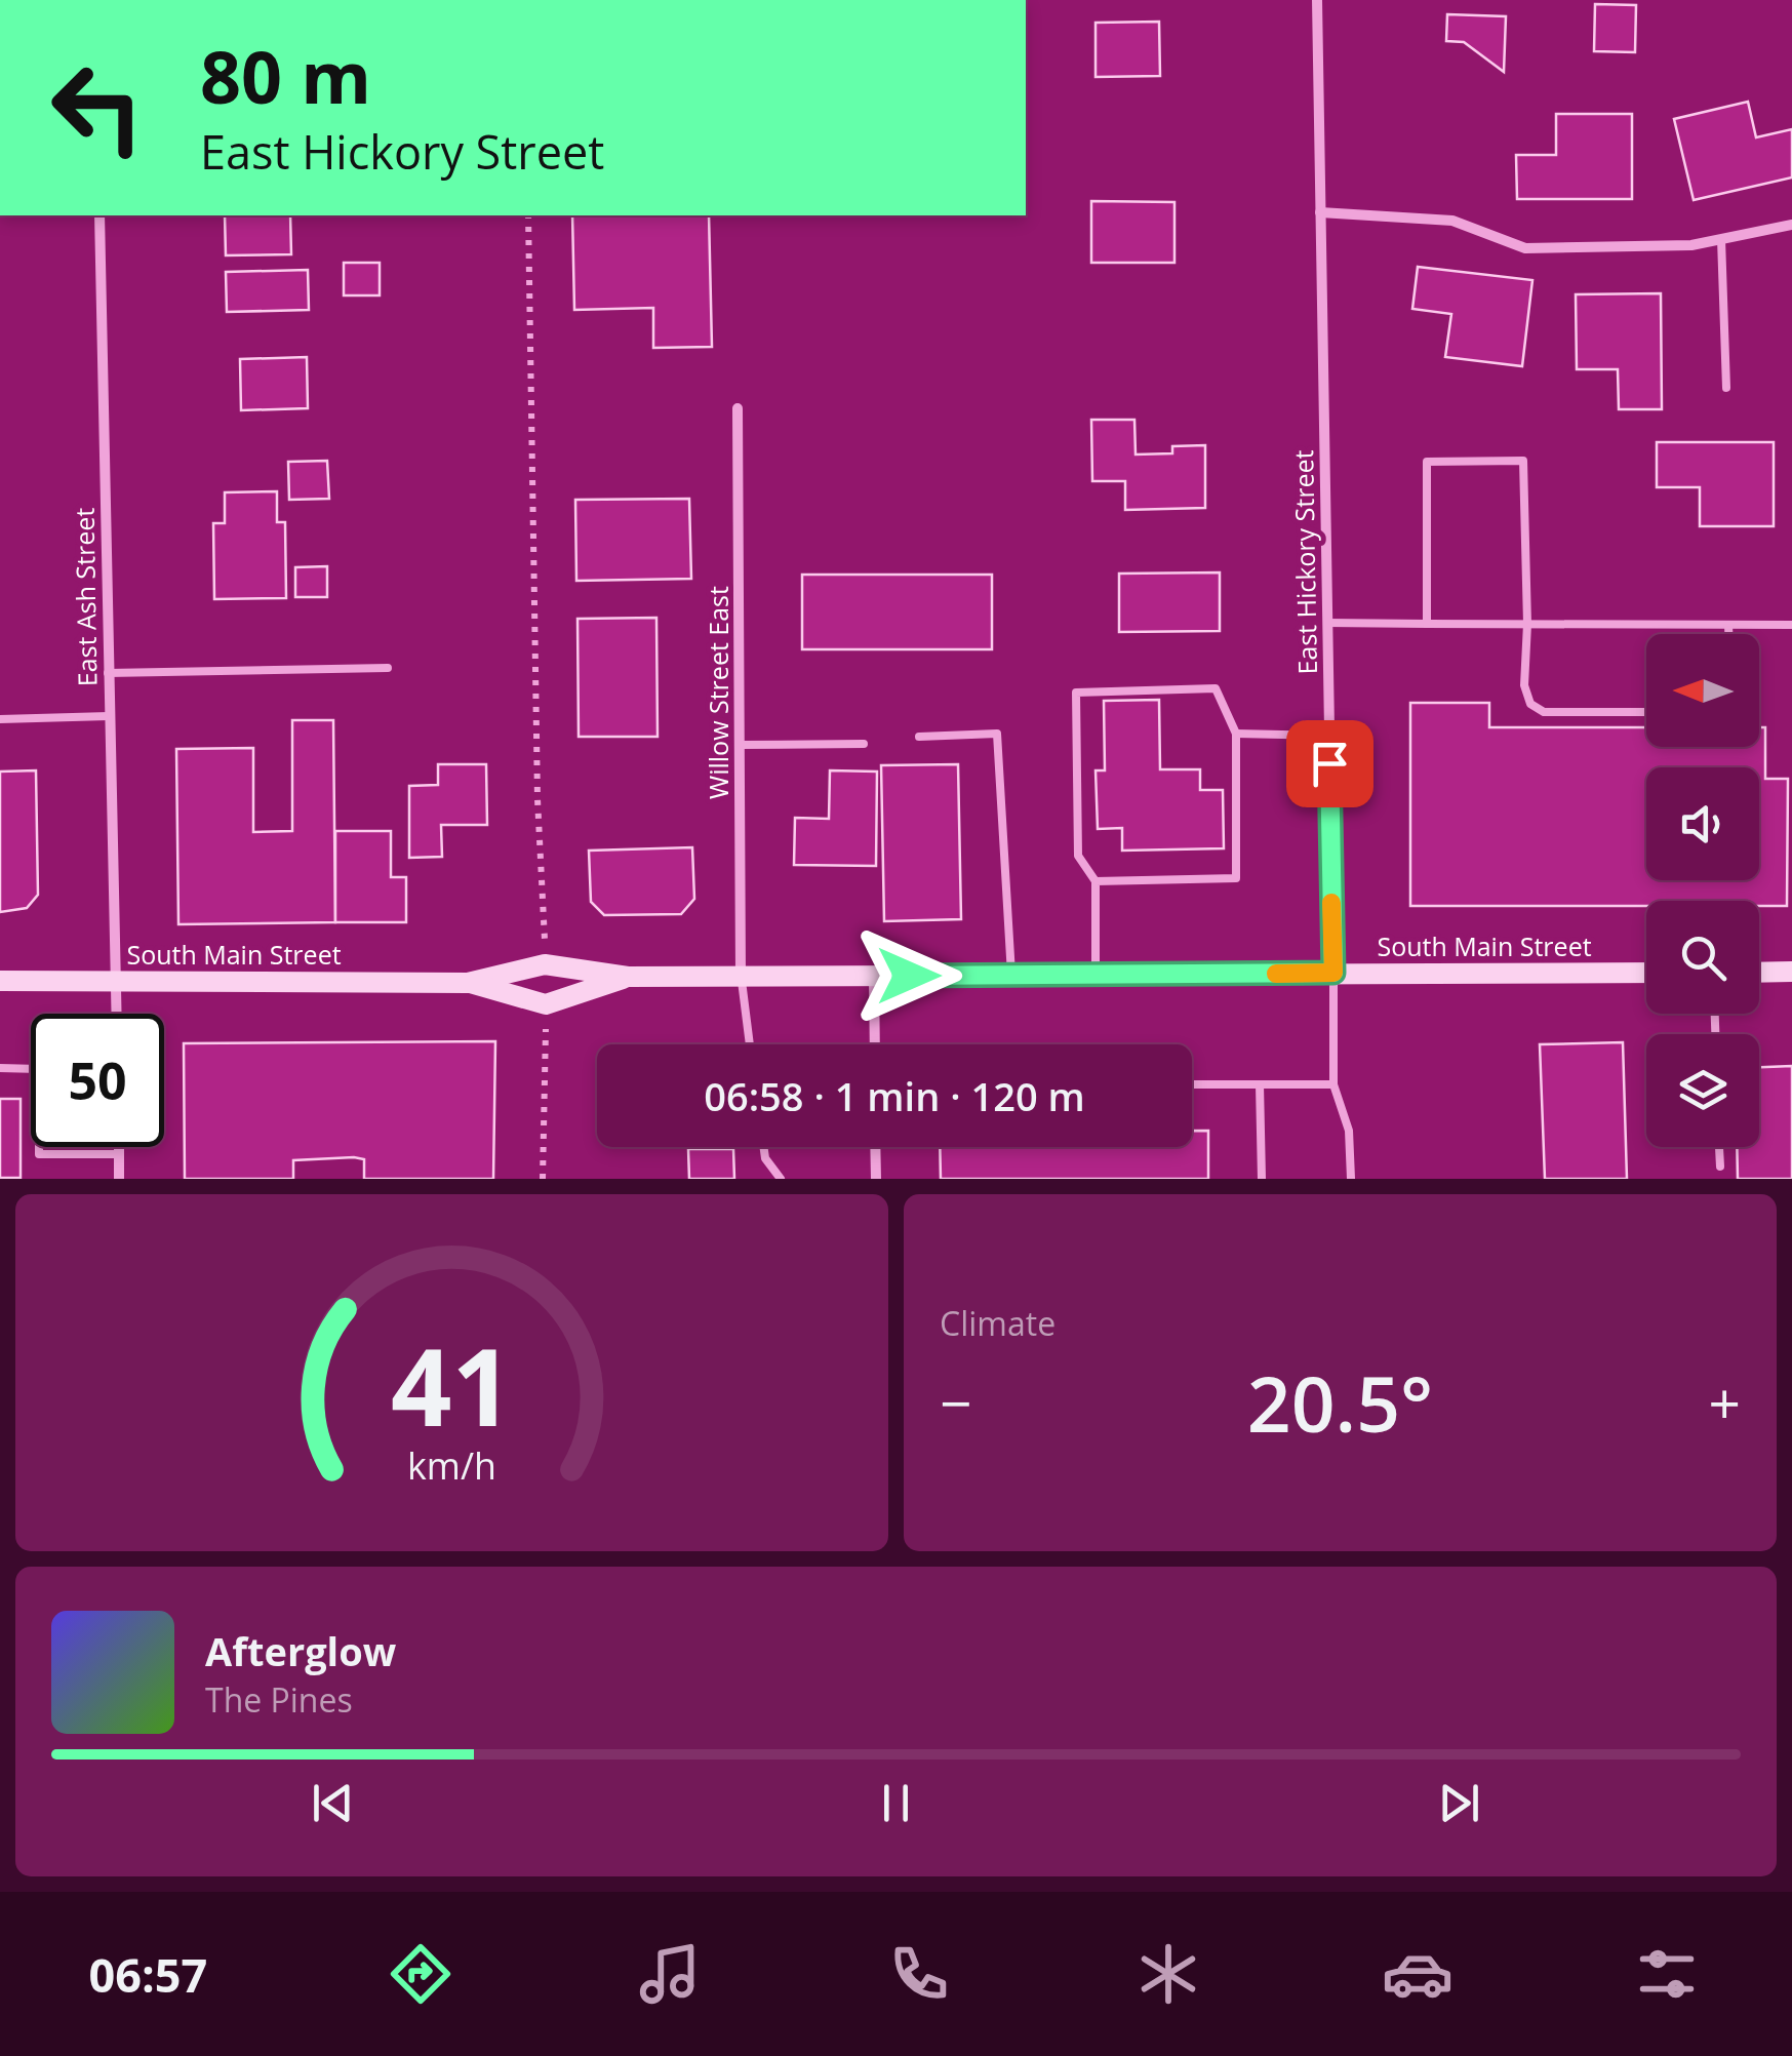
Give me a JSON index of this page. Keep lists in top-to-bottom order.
{
  "streets": {
    "main road": ["South Main Street"],
    "street": ["East Hickory Street", "East Ash Street", "Willow Street East"]
  },
  "crossings": [
    ["East Hickory Street", "South Main Street"],
    ["East Ash Street", "South Main Street"],
    ["Willow Street East", "South Main Street"]
  ],
  "north": "left",
  "page": {
    "turn": ["80 m", "East Hickory Street"],
    "limit": "50",
    "trip": "06:58 · 1 min · 120 m",
    "tile": "Climate",
    "heat": ["−", "20.5°", "+"],
    "song": ["Afterglow", "The Pines"],
    "tabs": "06:57",
    "gauge": ["41", "km/h"]
  }
}
